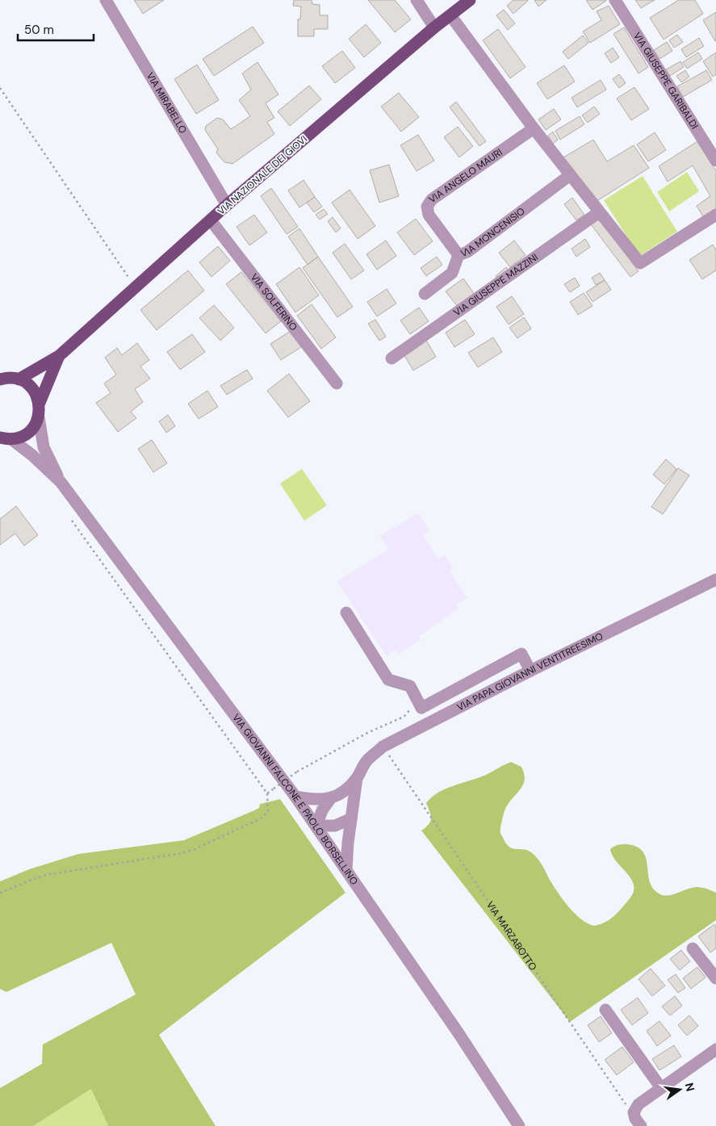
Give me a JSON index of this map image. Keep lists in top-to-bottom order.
{
  "streets": {
    "main road": ["VIA NAZIONALE DEI GIOVI"],
    "street": [
      "VIA GIUSEPPE GARIBALDI",
      "VIA MIRABELLO",
      "VIA ANGELO MAURI",
      "VIA MONCENISIO",
      "VIA GIUSEPPE MAZZINI",
      "VIA SOLFERINO",
      "VIA PAPA GIOVANNI VENTITREESIMO",
      "VIA GIOVANNI FALCONE E PAOLO BORSELLINO"
    ],
    "path": ["VIA MARZABOTTO"]
  },
  "crossings": [
    ["VIA MIRABELLO", "VIA NAZIONALE DEI GIOVI"],
    ["VIA NAZIONALE DEI GIOVI", "VIA SOLFERINO"],
    ["VIA ANGELO MAURI", "VIA MONCENISIO"],
    ["VIA PAPA GIOVANNI VENTITREESIMO", "VIA GIOVANNI FALCONE E PAOLO BORSELLINO"],
    ["VIA PAPA GIOVANNI VENTITREESIMO", "VIA MARZABOTTO"]
  ],
  "scale_bar": "50 m",
  "north": "right"
}
